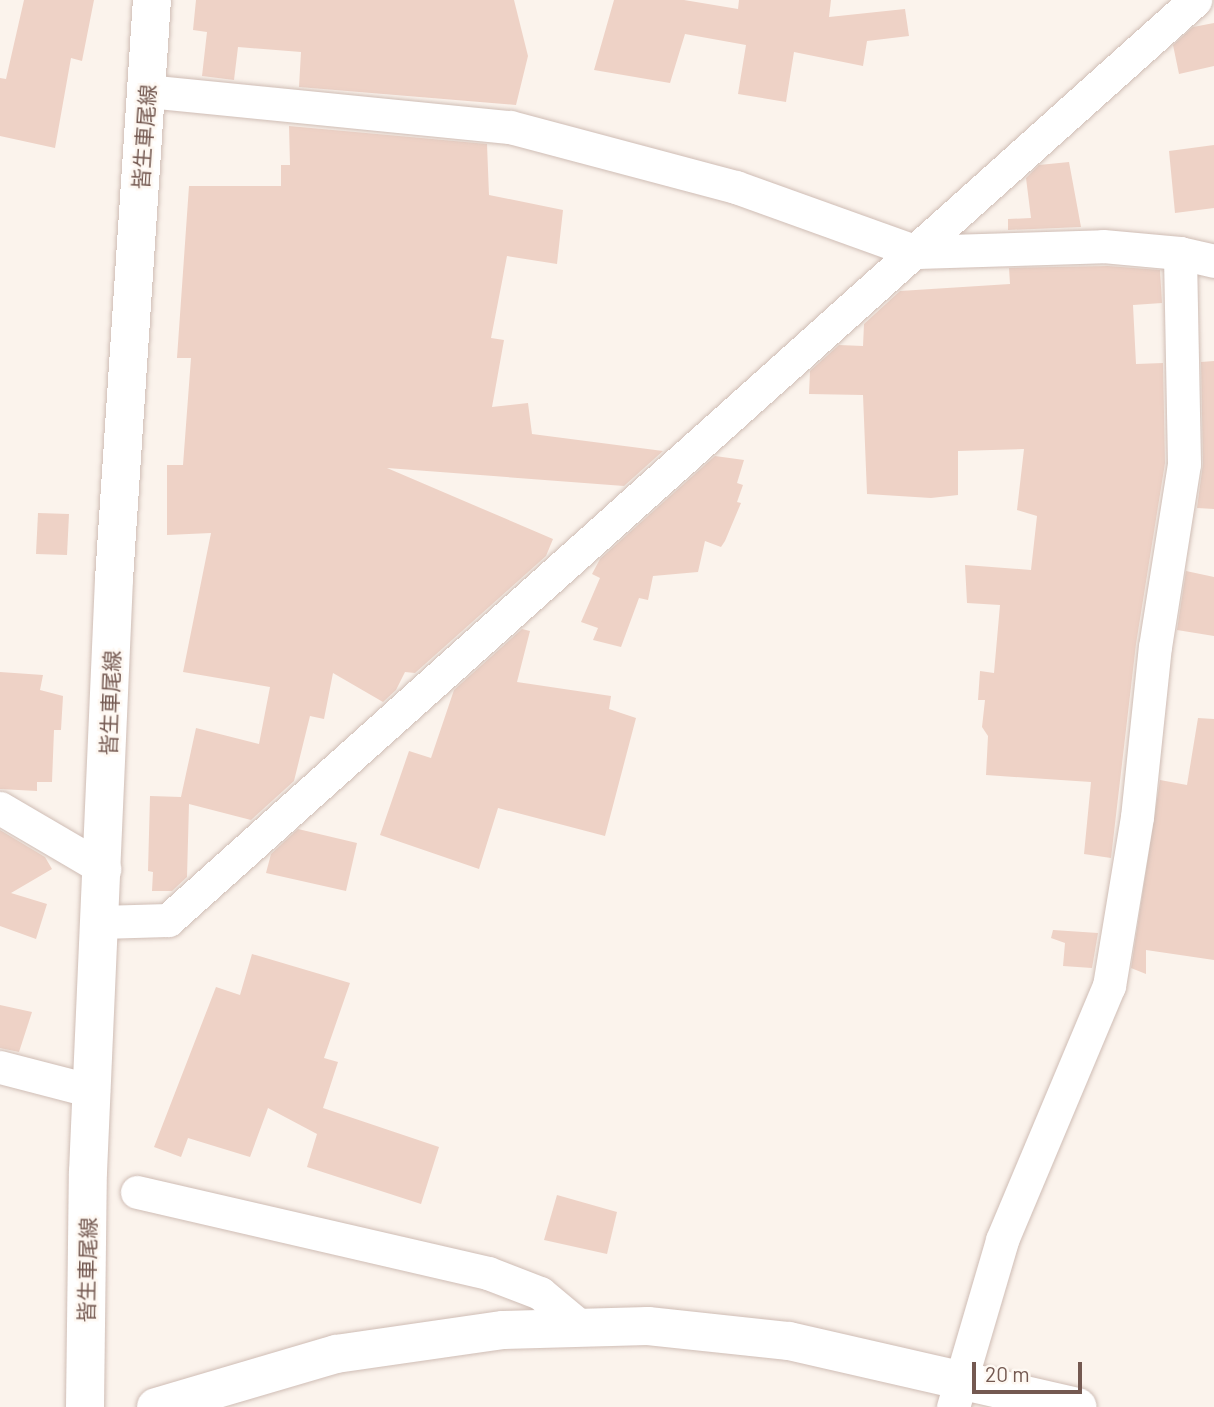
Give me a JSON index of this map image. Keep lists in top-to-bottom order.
{
  "streets": {
    "main road": ["皆生車尾線"]
  },
  "scale_bar": "20 m"
}
